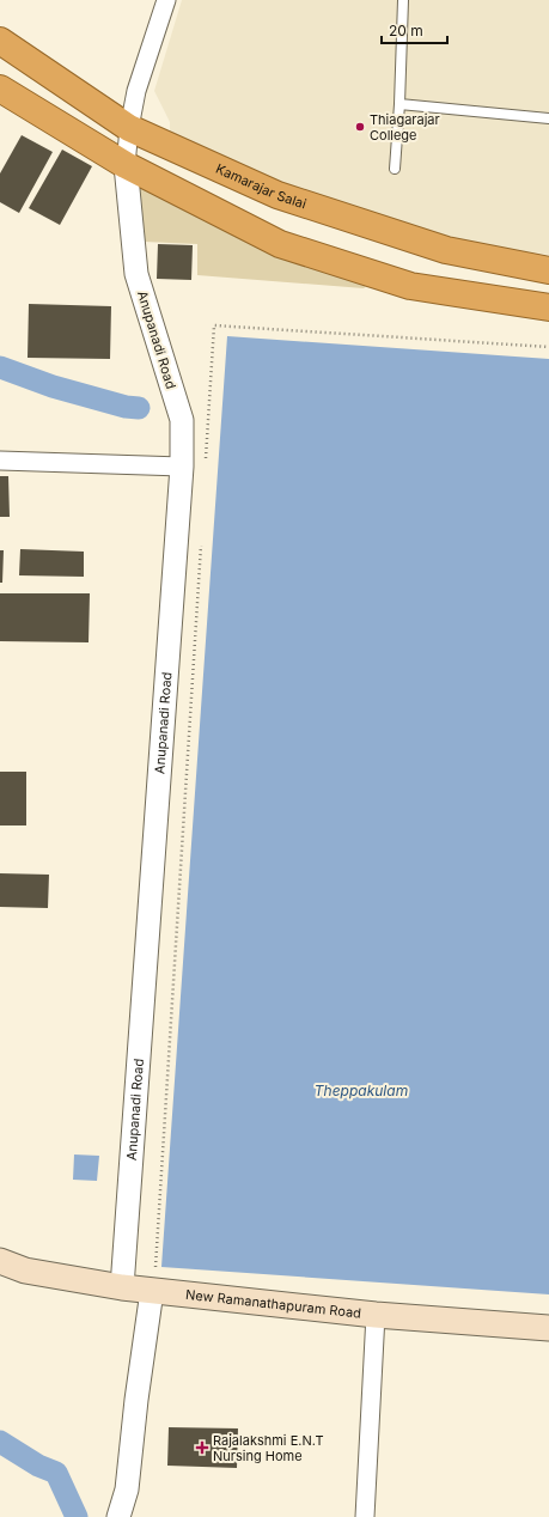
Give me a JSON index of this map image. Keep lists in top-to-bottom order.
{
  "streets": {
    "highway": ["Kamarajar Salai"],
    "main road": ["New Ramanathapuram Road"],
    "street": ["Anupanadi Road"]
  },
  "crossings": [
    ["Anupanadi Road", "New Ramanathapuram Road"]
  ],
  "water": ["Theppakulam"],
  "places": {
    "other": ["Thiagarajar College"],
    "health": ["Rajalakshmi E.N.T Nursing Home"]
  },
  "scale_bar": "20 m"
}
